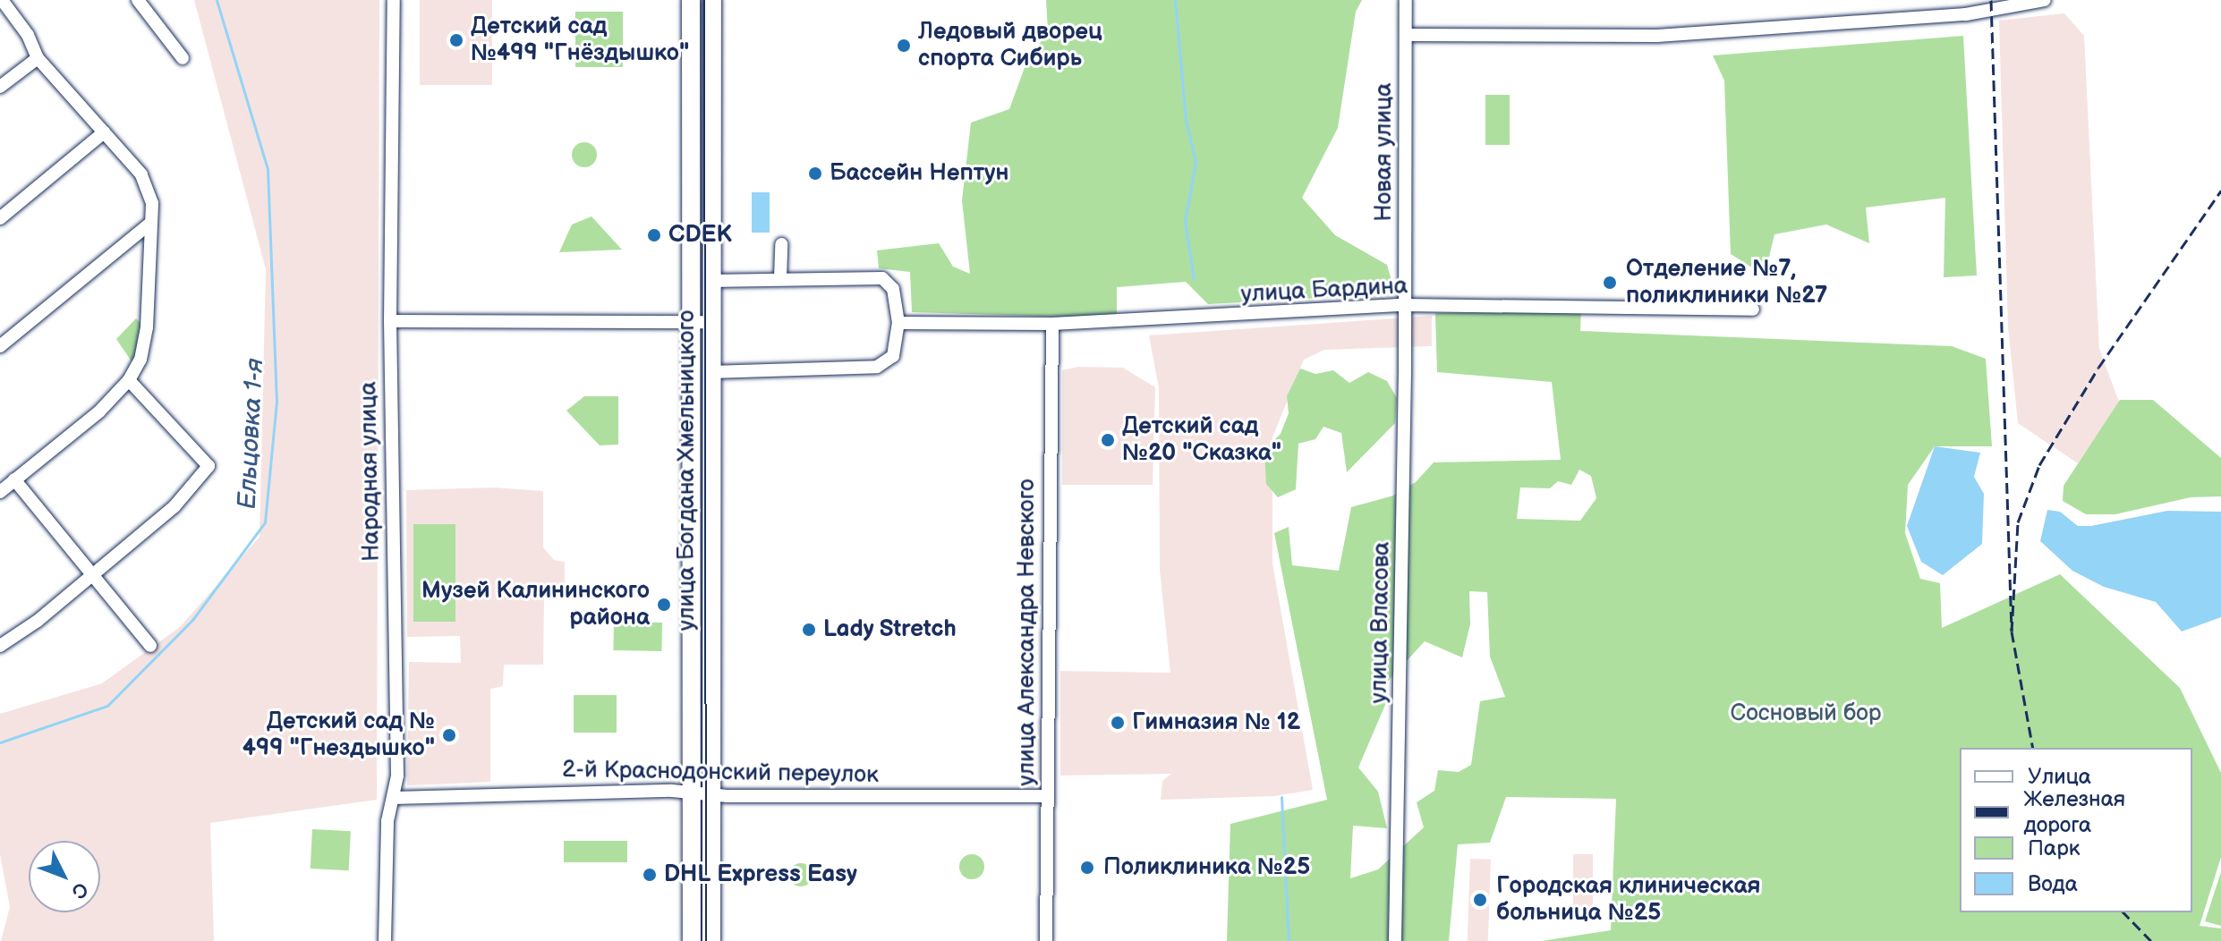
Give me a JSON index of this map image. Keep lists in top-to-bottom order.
{
  "streets": {
    "highway": ["улица Богдана Хмельницкого"],
    "street": [
      "Новая улица",
      "улица Бардина",
      "Народная улица",
      "улица Власова",
      "улица Александра Невского",
      "2-й Краснодонский переулок"
    ]
  },
  "crossings": [
    ["Новая улица", "улица Бардина"],
    ["Новая улица", "улица Власова"],
    ["улица Бардина", "улица Власова"],
    ["улица Бардина", "улица Александра Невского"],
    ["улица Богдана Хмельницкого", "2-й Краснодонский переулок"],
    ["Народная улица", "2-й Краснодонский переулок"],
    ["улица Александра Невского", "2-й Краснодонский переулок"]
  ],
  "water": ["Ельцовка 1-я"],
  "parks": ["Сосновый бор"],
  "places": [
    "Детский сад №499 \"Гнёздышко\"",
    "Ледовый дворец спорта Сибирь",
    "Бассейн Нептун",
    "CDEK",
    "Отделение №7, поликлиники №27",
    "Детский сад №20 \"Сказка\"",
    "Музей Калининского района",
    "Lady Stretch",
    "Гимназия № 12",
    "Детский сад № 499 \"Гнездышко\"",
    "Поликлиника №25",
    "DHL Express Easy",
    "Городская клиническая больница №25"
  ],
  "legend": [
    "Улица",
    "Железная дорога",
    "Парк",
    "Вода"
  ],
  "north": "bottom right"
}
